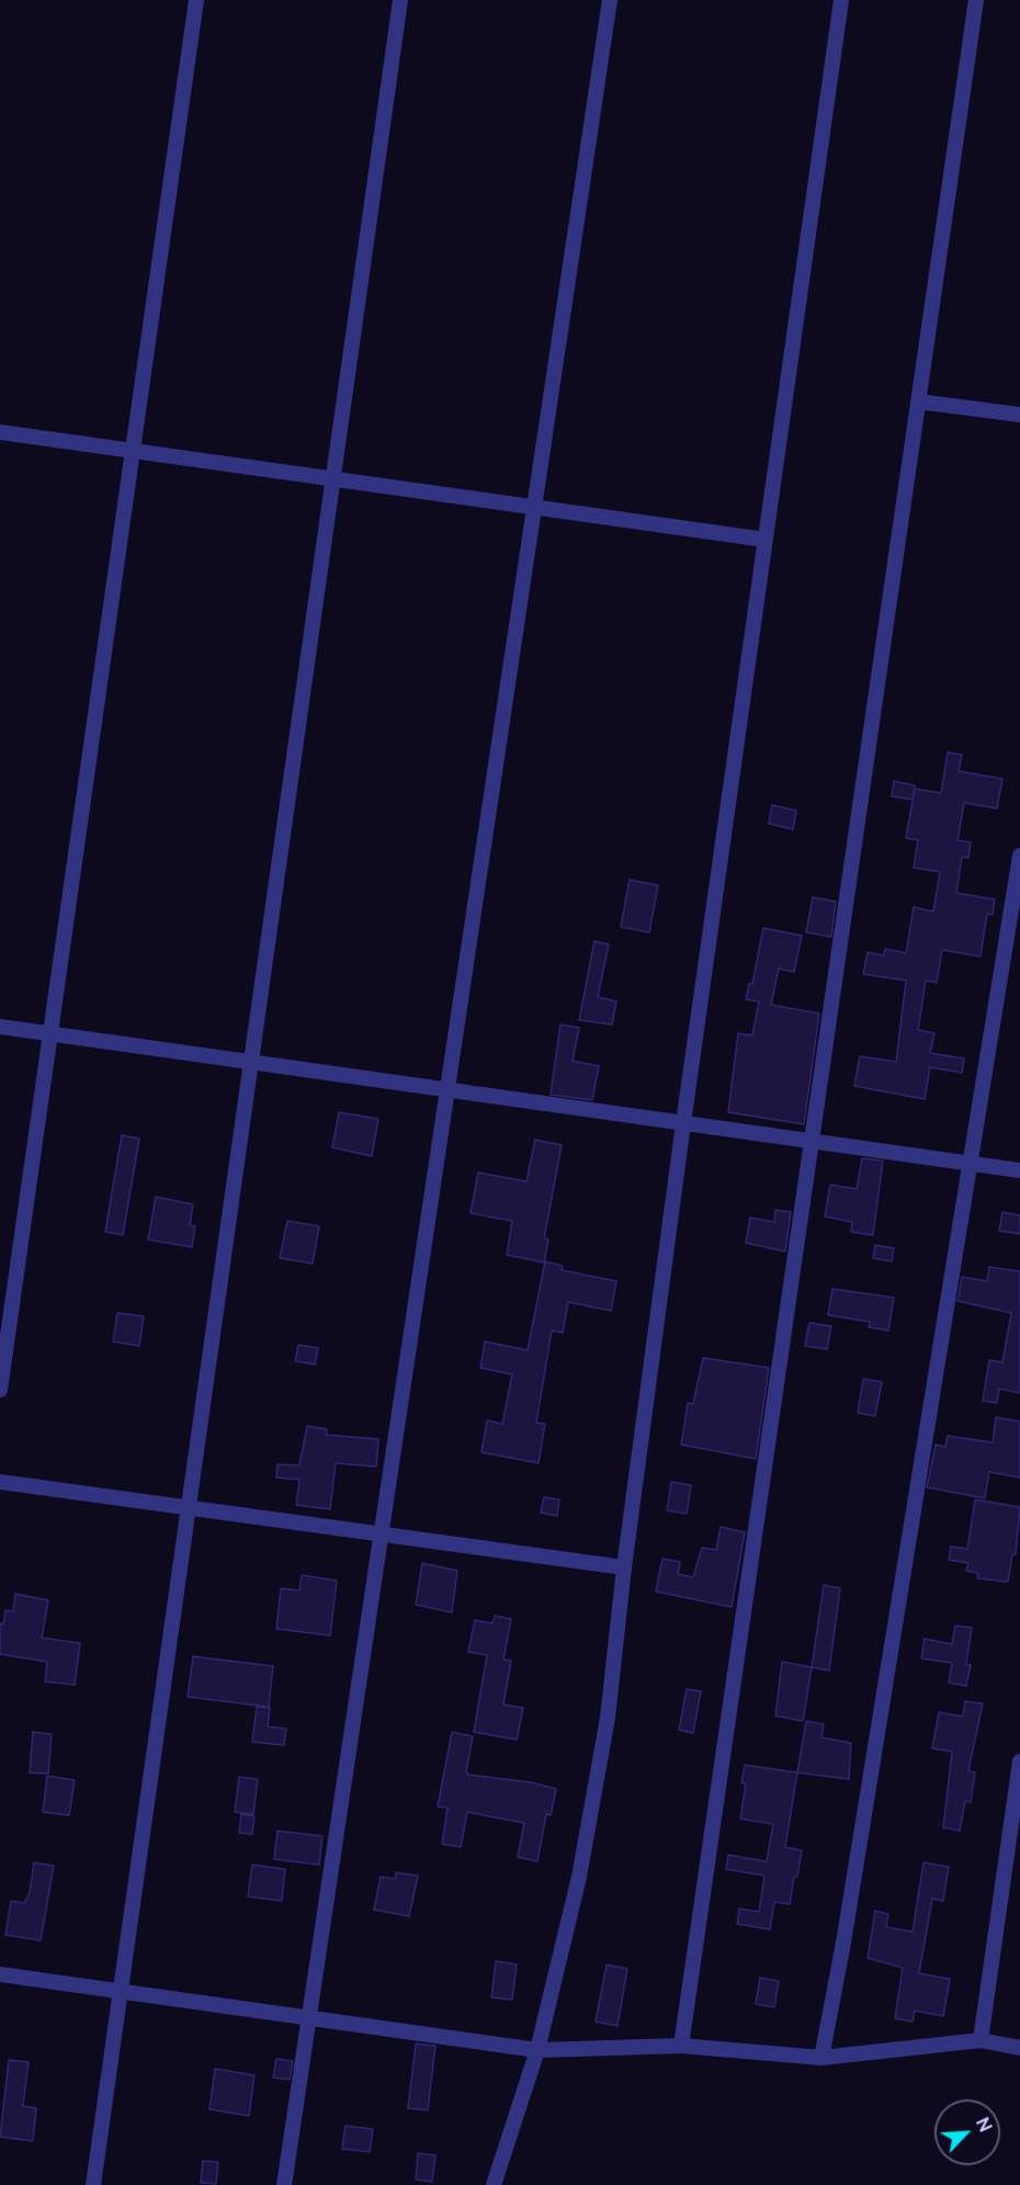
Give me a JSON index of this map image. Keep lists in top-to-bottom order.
{
  "north": "top right"
}
